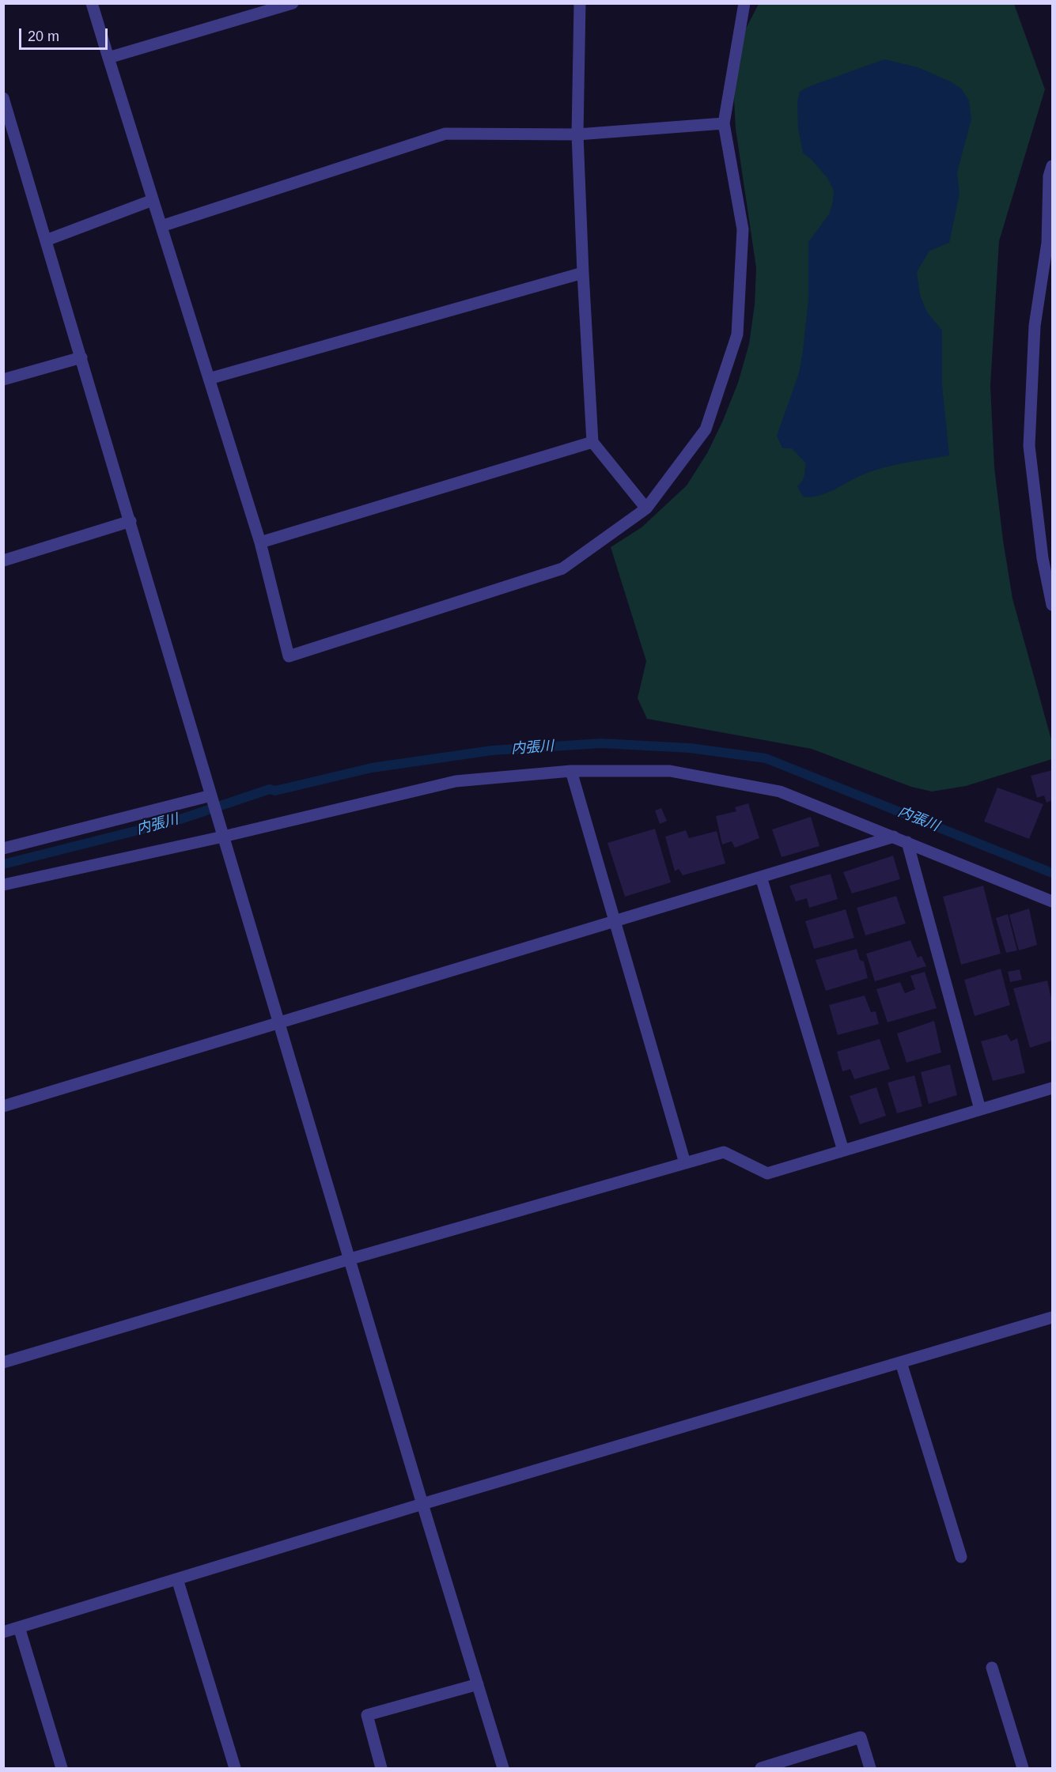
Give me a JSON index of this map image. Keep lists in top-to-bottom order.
{
  "water": ["内張川"],
  "scale_bar": "20 m"
}
